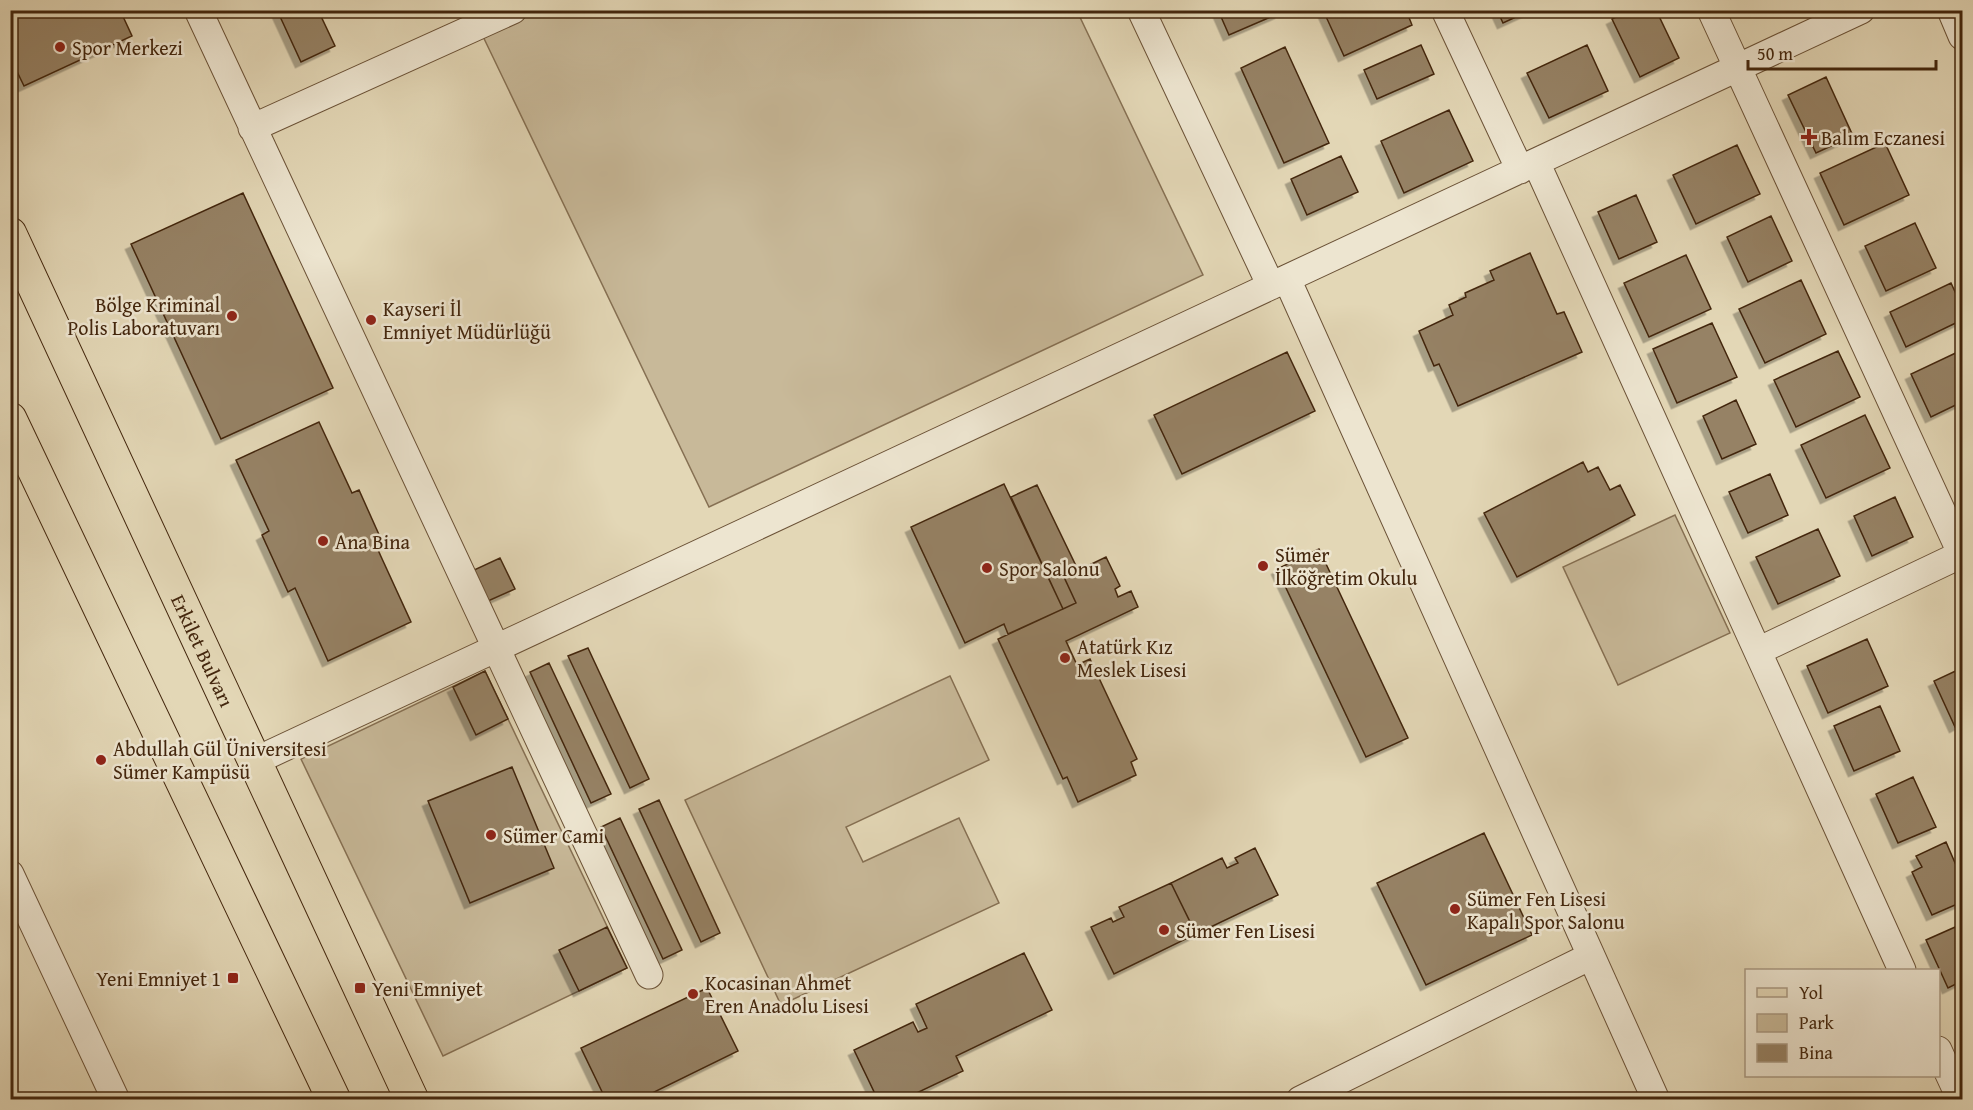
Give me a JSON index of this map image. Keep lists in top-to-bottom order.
{
  "streets": {
    "main road": ["Erkilet Bulvarı"]
  },
  "places": {
    "other": [
      "Spor Merkezi",
      "Bölge Kriminal Polis Laboratuvarı",
      "Kayseri İl Emniyet Müdürlüğü",
      "Ana Bina",
      "Sümer İlköğretim Okulu",
      "Spor Salonu",
      "Atatürk Kız Meslek Lisesi",
      "Abdullah Gül Üniversitesi Sümer Kampüsü",
      "Sümer Cami",
      "Sümer Fen Lisesi Kapalı Spor Salonu",
      "Sümer Fen Lisesi",
      "Kocasinan Ahmet Eren Anadolu Lisesi"
    ],
    "health": ["Balım Eczanesi"],
    "transit": ["Yeni Emniyet 1", "Yeni Emniyet"]
  },
  "legend": ["Yol", "Park", "Bina"],
  "scale_bar": "50 m"
}
